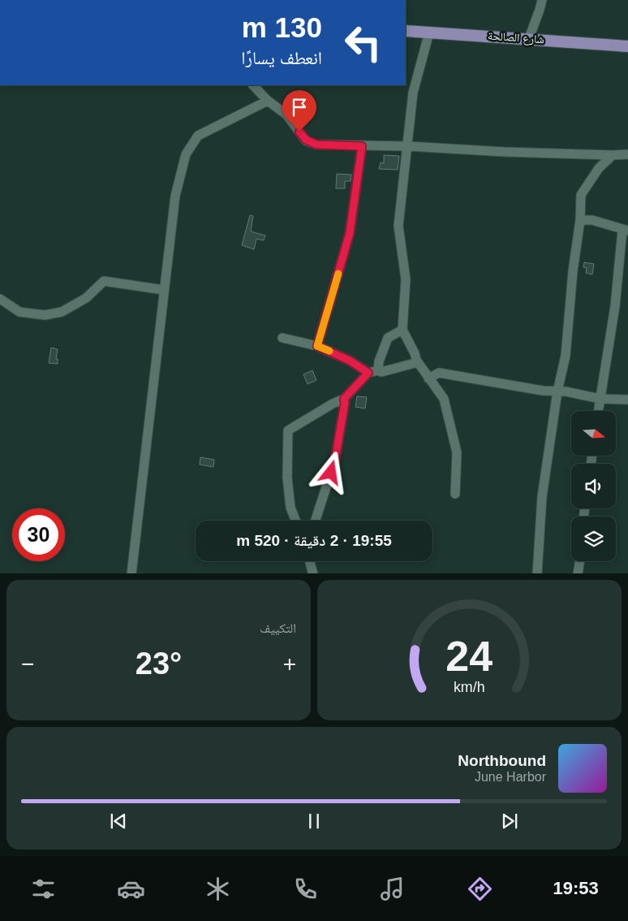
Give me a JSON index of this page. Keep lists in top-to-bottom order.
{
  "streets": {
    "main road": ["شارع الصالحة"]
  },
  "north": "right",
  "page": {
    "turn": ["130 m", "انعطف يسارًا"],
    "limit": "30",
    "trip": "19:55 · 2 دقيقة · 520 m",
    "tile": "التكييف",
    "heat": ["−", "23°", "+"],
    "song": ["Northbound", "June Harbor"],
    "tabs": "19:53",
    "gauge": ["24", "km/h"]
  }
}
